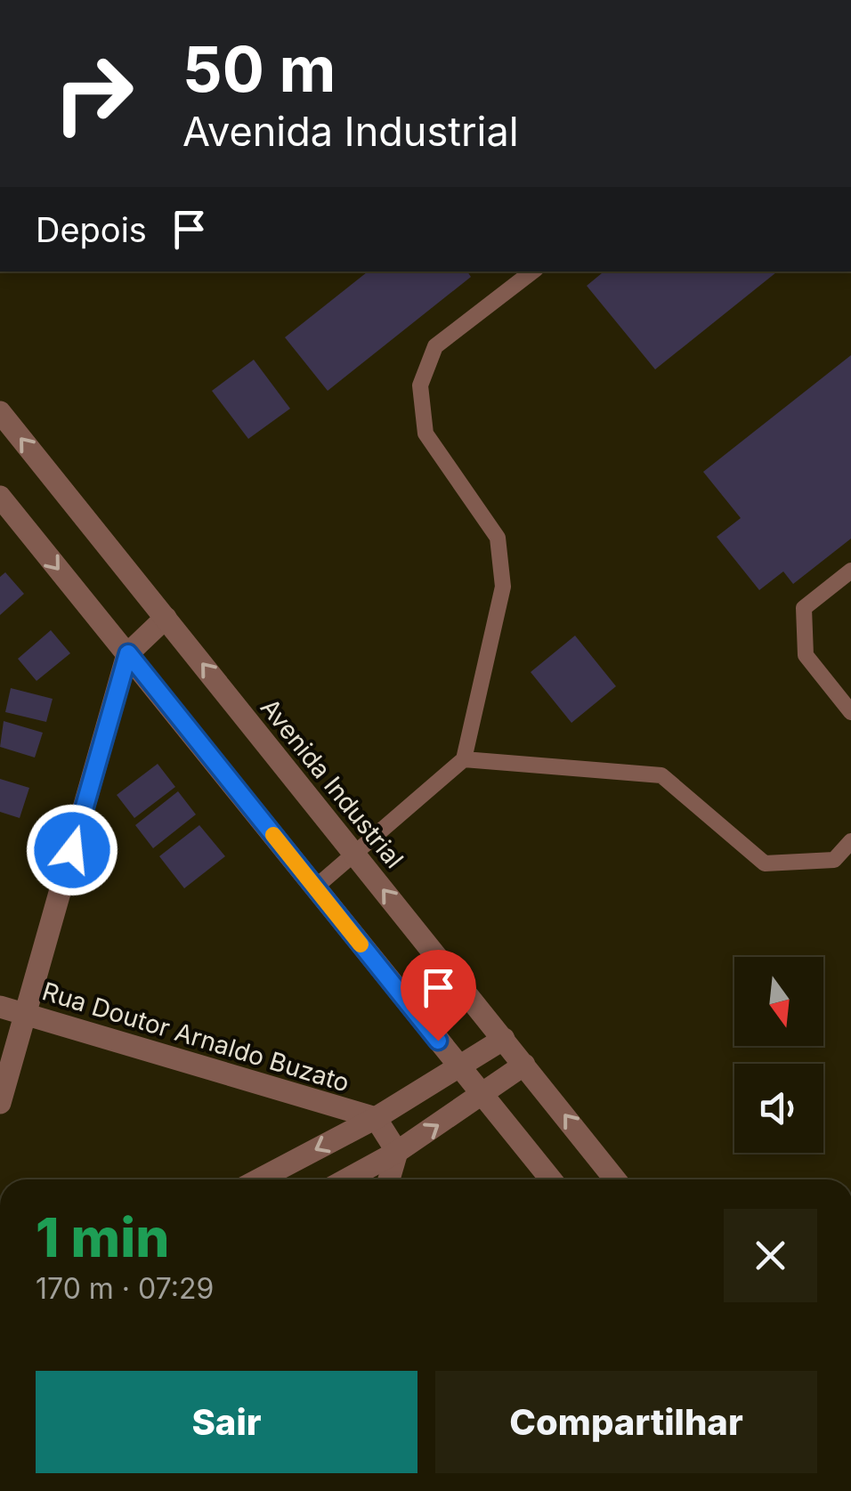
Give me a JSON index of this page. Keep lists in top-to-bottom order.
{
  "streets": {
    "street": ["Avenida Industrial", "Rua Doutor Arnaldo Buzato"]
  },
  "north": "bottom",
  "page": {
    "turn": ["50 m", "Avenida Industrial"],
    "then": "Depois",
    "heading": ["1 min", "170 m · 07:29"],
    "buttons": ["Sair", "Compartilhar"]
  }
}
